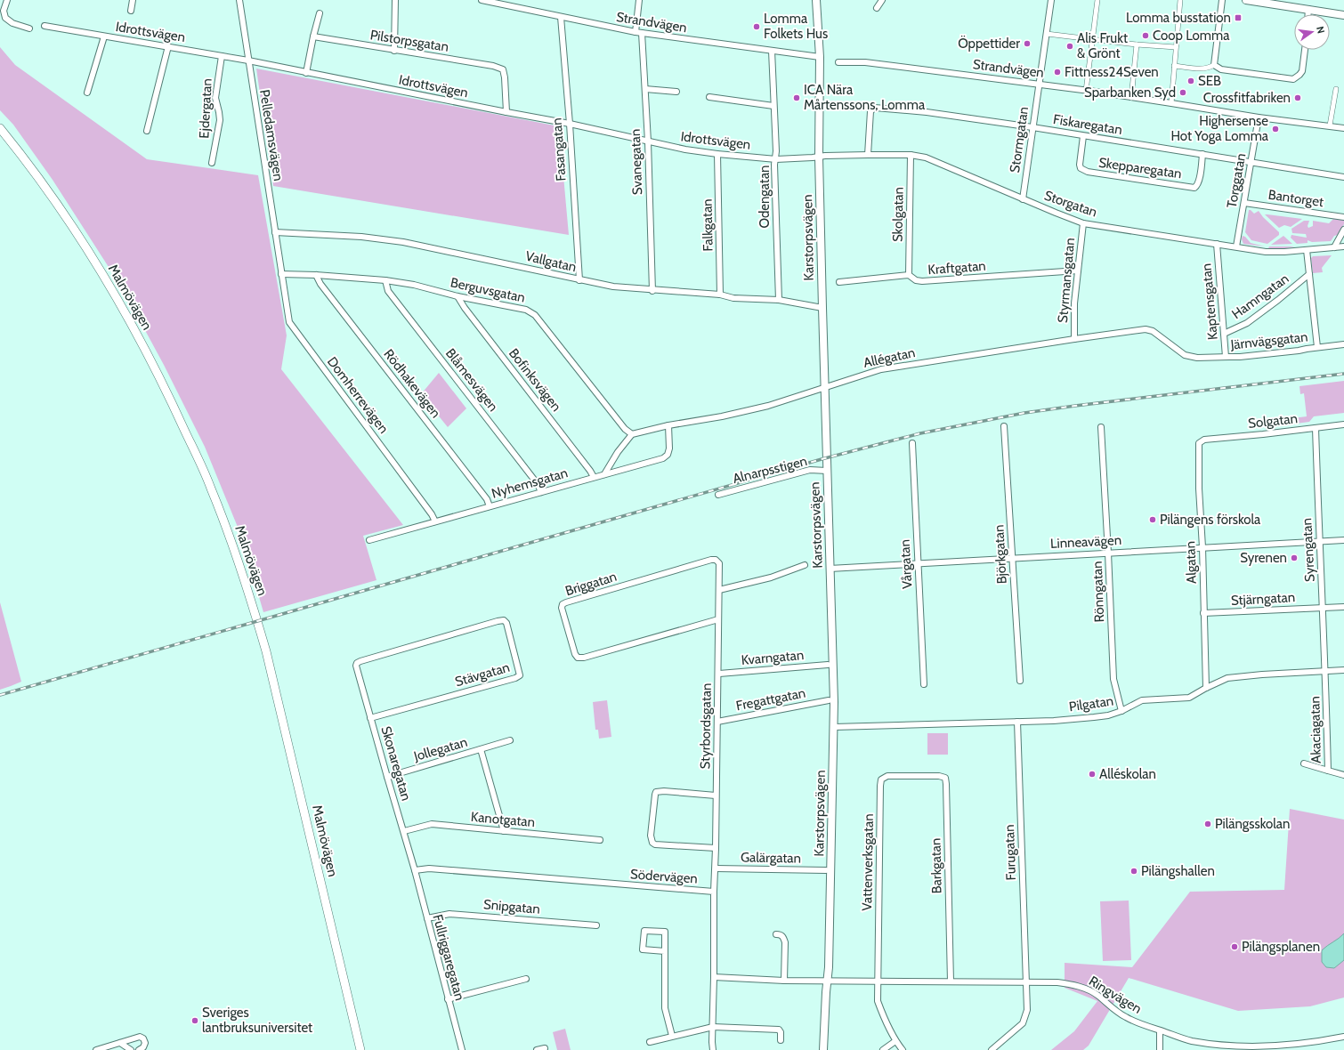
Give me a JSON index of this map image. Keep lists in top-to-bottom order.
{
  "streets": {
    "main road": ["Malmövägen"],
    "street": [
      "Strandvägen",
      "Idrottsvägen",
      "Pilstorpsgatan",
      "Ejdergatan",
      "Fiskaregatan",
      "Pelledamsvägen",
      "Stormgatan",
      "Fasangatan",
      "Svanegatan",
      "Skepparegatan",
      "Torggatan",
      "Odengatan",
      "Bantorget",
      "Storgatan",
      "Skolgatan",
      "Falkgatan",
      "Karstorpsvägen",
      "Vallgatan",
      "Kraftgatan",
      "Styrmansgatan",
      "Berguvsgatan",
      "Hamngatan",
      "Kaptensgatan",
      "Järnvägsgatan",
      "Allégatan",
      "Blåmesvägen",
      "Bofinksvägen",
      "Rödhakevägen",
      "Domherrevägen",
      "Solgatan",
      "Alnarpsstigen",
      "Nyhemsgatan",
      "Linneavägen",
      "Syrengatan",
      "Björkgatan",
      "Algatan",
      "Vårgatan",
      "Briggatan",
      "Rönngatan",
      "Stjärngatan",
      "Kvarngatan",
      "Stävgatan",
      "Fregattgatan",
      "Pilgatan",
      "Styrbordsgatan",
      "Akaciagatan",
      "Jollegatan",
      "Skonaregatan",
      "Kanotgatan",
      "Furugatan",
      "Galärgatan",
      "Vattenverksgatan",
      "Barkgatan",
      "Södervägen",
      "Snipgatan",
      "Fullriggaregatan",
      "Ringvägen"
    ]
  },
  "crossings": [
    ["Strandvägen", "Stormgatan"],
    ["Strandvägen", "Fasangatan"],
    ["Strandvägen", "Svanegatan"],
    ["Strandvägen", "Torggatan"],
    ["Strandvägen", "Odengatan"],
    ["Strandvägen", "Karstorpsvägen"],
    ["Idrottsvägen", "Pilstorpsgatan"],
    ["Idrottsvägen", "Ejdergatan"],
    ["Idrottsvägen", "Pelledamsvägen"],
    ["Idrottsvägen", "Fasangatan"],
    ["Idrottsvägen", "Svanegatan"],
    ["Idrottsvägen", "Odengatan"],
    ["Idrottsvägen", "Storgatan"],
    ["Idrottsvägen", "Falkgatan"],
    ["Idrottsvägen", "Karstorpsvägen"],
    ["Fiskaregatan", "Stormgatan"],
    ["Fiskaregatan", "Skepparegatan"],
    ["Fiskaregatan", "Torggatan"],
    ["Fiskaregatan", "Storgatan"],
    ["Pelledamsvägen", "Vallgatan"],
    ["Pelledamsvägen", "Berguvsgatan"],
    ["Pelledamsvägen", "Domherrevägen"],
    ["Stormgatan", "Storgatan"],
    ["Fasangatan", "Vallgatan"],
    ["Svanegatan", "Vallgatan"],
    ["Torggatan", "Bantorget"],
    ["Torggatan", "Storgatan"],
    ["Odengatan", "Vallgatan"],
    ["Storgatan", "Skolgatan"],
    ["Storgatan", "Karstorpsvägen"],
    ["Storgatan", "Styrmansgatan"],
    ["Storgatan", "Kaptensgatan"],
    ["Skolgatan", "Kraftgatan"],
    ["Falkgatan", "Vallgatan"],
    ["Karstorpsvägen", "Vallgatan"],
    ["Karstorpsvägen", "Allégatan"],
    ["Karstorpsvägen", "Alnarpsstigen"],
    ["Karstorpsvägen", "Linneavägen"],
    ["Karstorpsvägen", "Pilgatan"],
    ["Karstorpsvägen", "Ringvägen"],
    ["Kraftgatan", "Styrmansgatan"],
    ["Styrmansgatan", "Allégatan"],
    ["Berguvsgatan", "Allégatan"],
    ["Berguvsgatan", "Blåmesvägen"],
    ["Berguvsgatan", "Bofinksvägen"],
    ["Berguvsgatan", "Rödhakevägen"],
    ["Berguvsgatan", "Domherrevägen"],
    ["Hamngatan", "Kaptensgatan"],
    ["Kaptensgatan", "Järnvägsgatan"],
    ["Järnvägsgatan", "Allégatan"],
    ["Allégatan", "Nyhemsgatan"],
    ["Blåmesvägen", "Nyhemsgatan"],
    ["Bofinksvägen", "Nyhemsgatan"],
    ["Rödhakevägen", "Nyhemsgatan"],
    ["Domherrevägen", "Nyhemsgatan"],
    ["Solgatan", "Syrengatan"],
    ["Solgatan", "Algatan"],
    ["Linneavägen", "Syrengatan"],
    ["Linneavägen", "Björkgatan"],
    ["Linneavägen", "Algatan"],
    ["Linneavägen", "Vårgatan"],
    ["Linneavägen", "Rönngatan"],
    ["Syrengatan", "Stjärngatan"],
    ["Syrengatan", "Pilgatan"],
    ["Syrengatan", "Akaciagatan"],
    ["Algatan", "Stjärngatan"],
    ["Algatan", "Pilgatan"],
    ["Briggatan", "Styrbordsgatan"],
    ["Rönngatan", "Pilgatan"],
    ["Kvarngatan", "Styrbordsgatan"],
    ["Stävgatan", "Skonaregatan"],
    ["Fregattgatan", "Styrbordsgatan"],
    ["Pilgatan", "Akaciagatan"],
    ["Pilgatan", "Furugatan"],
    ["Styrbordsgatan", "Galärgatan"],
    ["Styrbordsgatan", "Södervägen"],
    ["Jollegatan", "Skonaregatan"],
    ["Jollegatan", "Kanotgatan"],
    ["Skonaregatan", "Kanotgatan"],
    ["Skonaregatan", "Södervägen"],
    ["Skonaregatan", "Fullriggaregatan"],
    ["Furugatan", "Ringvägen"],
    ["Vattenverksgatan", "Barkgatan"],
    ["Vattenverksgatan", "Ringvägen"],
    ["Barkgatan", "Ringvägen"],
    ["Södervägen", "Fullriggaregatan"],
    ["Snipgatan", "Fullriggaregatan"]
  ],
  "places": {
    "transit": ["Lomma busstation"],
    "other": [
      "Lomma Folkets Hus",
      "Coop Lomma",
      "Öppettider",
      "Alis Frukt & Grönt",
      "Fittness24Seven",
      "SEB",
      "Sparbanken Syd",
      "ICA Nära Mårtenssons, Lomma",
      "Crossfitfabriken",
      "Highersense Hot Yoga Lomma",
      "Pilängens förskola",
      "Syrenen",
      "Alléskolan",
      "Pilängsskolan",
      "Pilängshallen",
      "Pilängsplanen",
      "Sveriges lantbruksuniversitet"
    ]
  },
  "north": "right"
}
